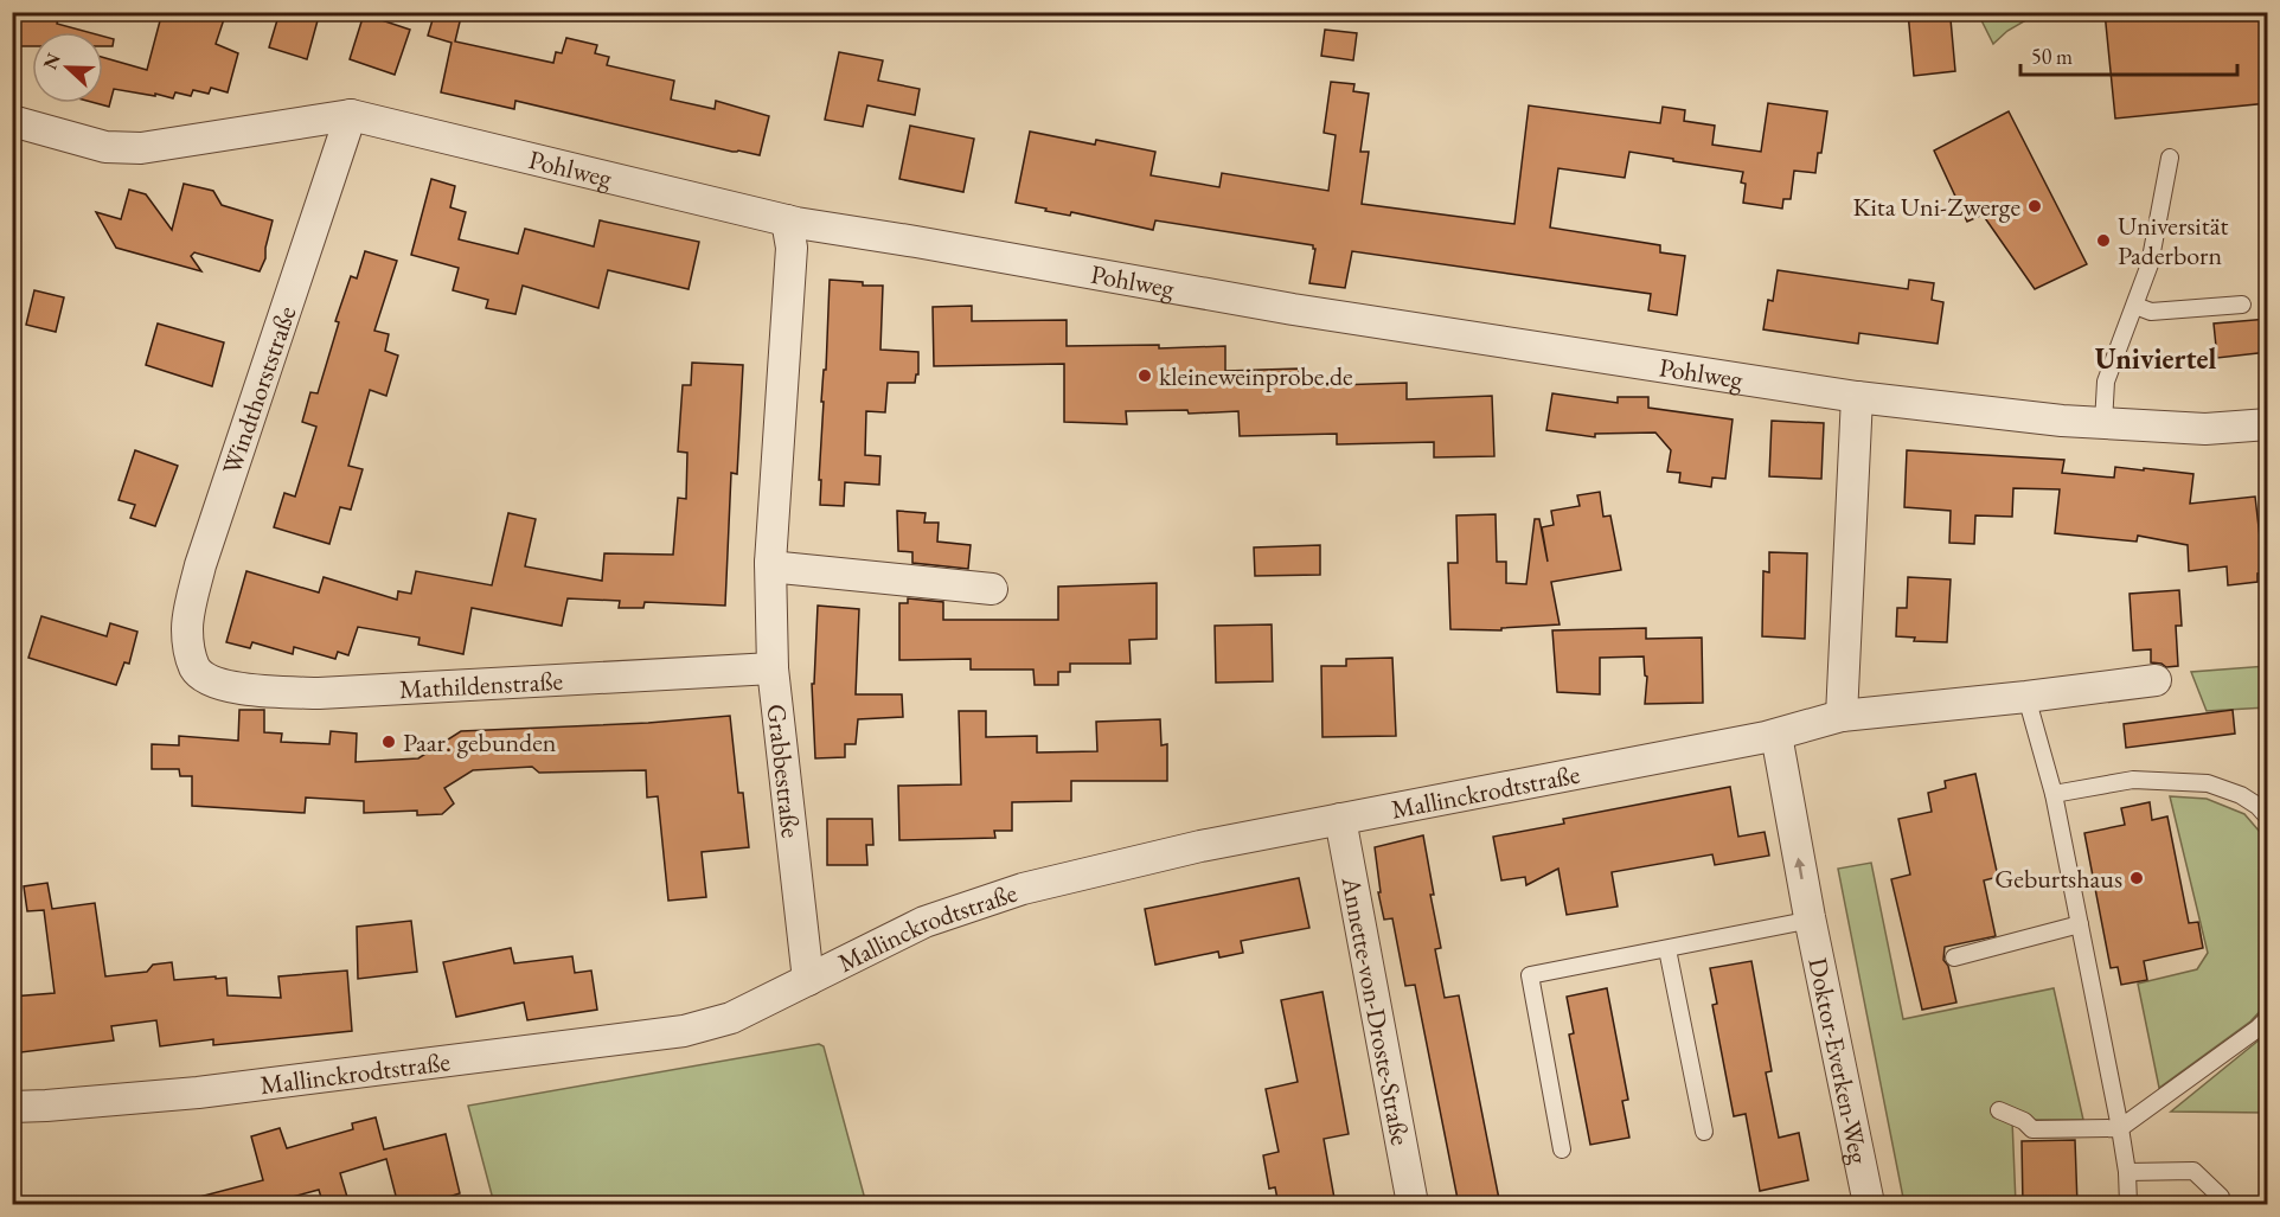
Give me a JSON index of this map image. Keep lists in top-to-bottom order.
{
  "streets": {
    "street": [
      "Pohlweg",
      "Windthorststraße",
      "Mathildenstraße",
      "Grabbestraße",
      "Mallinckrodtstraße",
      "Annette-von-Droste-Straße",
      "Doktor-Everken-Weg"
    ]
  },
  "crossings": [
    ["Pohlweg", "Windthorststraße"],
    ["Pohlweg", "Grabbestraße"],
    ["Windthorststraße", "Mathildenstraße"],
    ["Mathildenstraße", "Grabbestraße"],
    ["Grabbestraße", "Mallinckrodtstraße"],
    ["Mallinckrodtstraße", "Annette-von-Droste-Straße"],
    ["Mallinckrodtstraße", "Doktor-Everken-Weg"]
  ],
  "districts": ["Univiertel"],
  "places": [
    "Kita Uni-Zwerge",
    "Universität Paderborn",
    "kleineweinprobe.de",
    "Paar. gebunden",
    "Geburtshaus"
  ],
  "scale_bar": "50 m",
  "north": "left"
}
